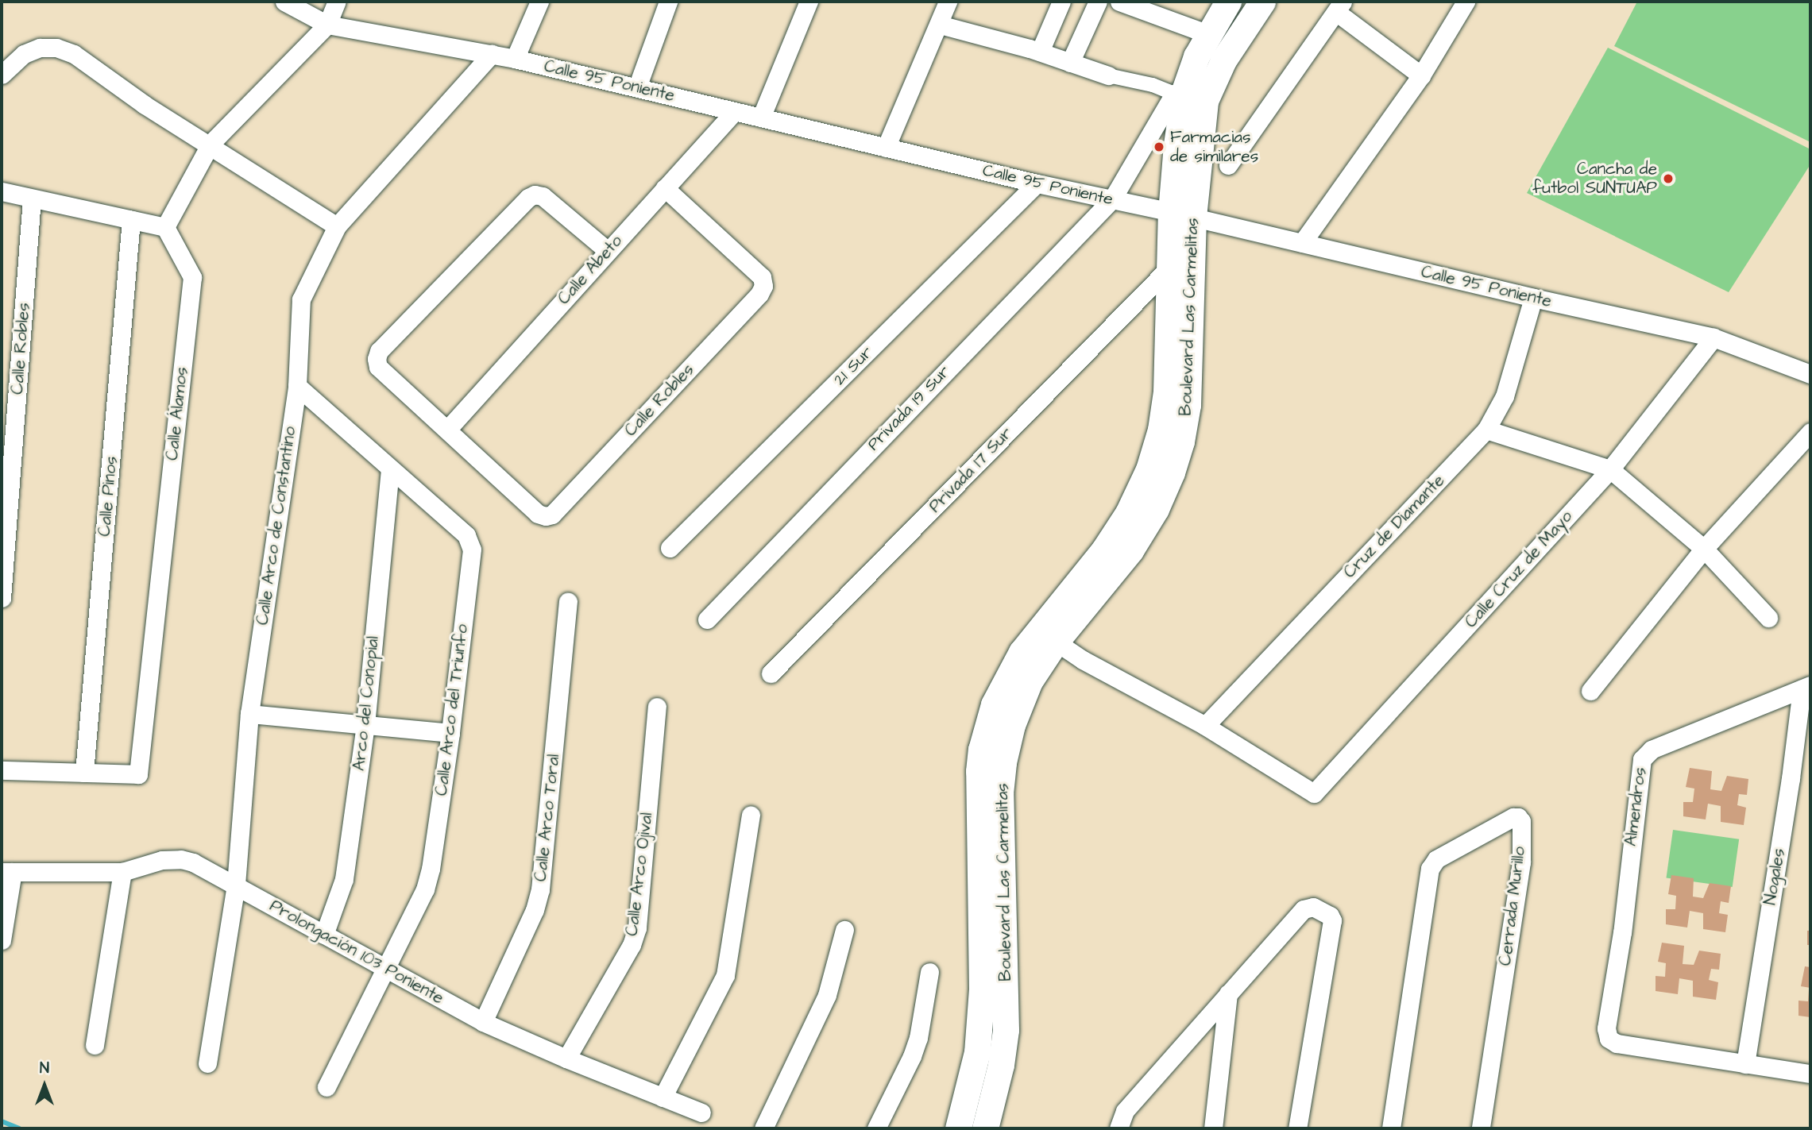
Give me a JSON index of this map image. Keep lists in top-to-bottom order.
{
  "streets": {
    "main road": ["Boulevard Las Carmelitas"],
    "street": [
      "Calle 95 Poniente",
      "Calle Abeto",
      "Calle Robles",
      "21 Sur",
      "Privada 19 Sur",
      "Calle Álamos",
      "Privada 17 Sur",
      "Calle Pinos",
      "Calle Arco de Constantino",
      "Cruz de Diamante",
      "Calle Cruz de Mayo",
      "Arco del Conopial",
      "Calle Arco del Triunfo",
      "Almendros",
      "Calle Arco Toral",
      "Calle Arco Ojival",
      "Nogales",
      "Cerrada Murillo",
      "Prolongación 103 Poniente"
    ]
  },
  "crossings": [
    ["Calle 95 Poniente", "Calle Abeto"],
    ["Calle 95 Poniente", "Boulevard Las Carmelitas"],
    ["Calle 95 Poniente", "21 Sur"],
    ["Calle 95 Poniente", "Privada 19 Sur"],
    ["Calle 95 Poniente", "Calle Arco de Constantino"],
    ["Calle 95 Poniente", "Cruz de Diamante"],
    ["Calle 95 Poniente", "Calle Cruz de Mayo"],
    ["Calle Abeto", "Calle Robles"],
    ["Boulevard Las Carmelitas", "Privada 19 Sur"],
    ["Boulevard Las Carmelitas", "Privada 17 Sur"],
    ["Calle Álamos", "Calle Pinos"],
    ["Calle Arco de Constantino", "Calle Arco del Triunfo"],
    ["Calle Arco de Constantino", "Prolongación 103 Poniente"],
    ["Cruz de Diamante", "Calle Cruz de Mayo"],
    ["Arco del Conopial", "Calle Arco del Triunfo"],
    ["Arco del Conopial", "Prolongación 103 Poniente"],
    ["Calle Arco del Triunfo", "Prolongación 103 Poniente"],
    ["Almendros", "Nogales"],
    ["Calle Arco Toral", "Prolongación 103 Poniente"],
    ["Calle Arco Ojival", "Prolongación 103 Poniente"]
  ],
  "places": ["Farmacias de similares", "Cancha de futbol SUNTUAP"],
  "north": "top"
}
